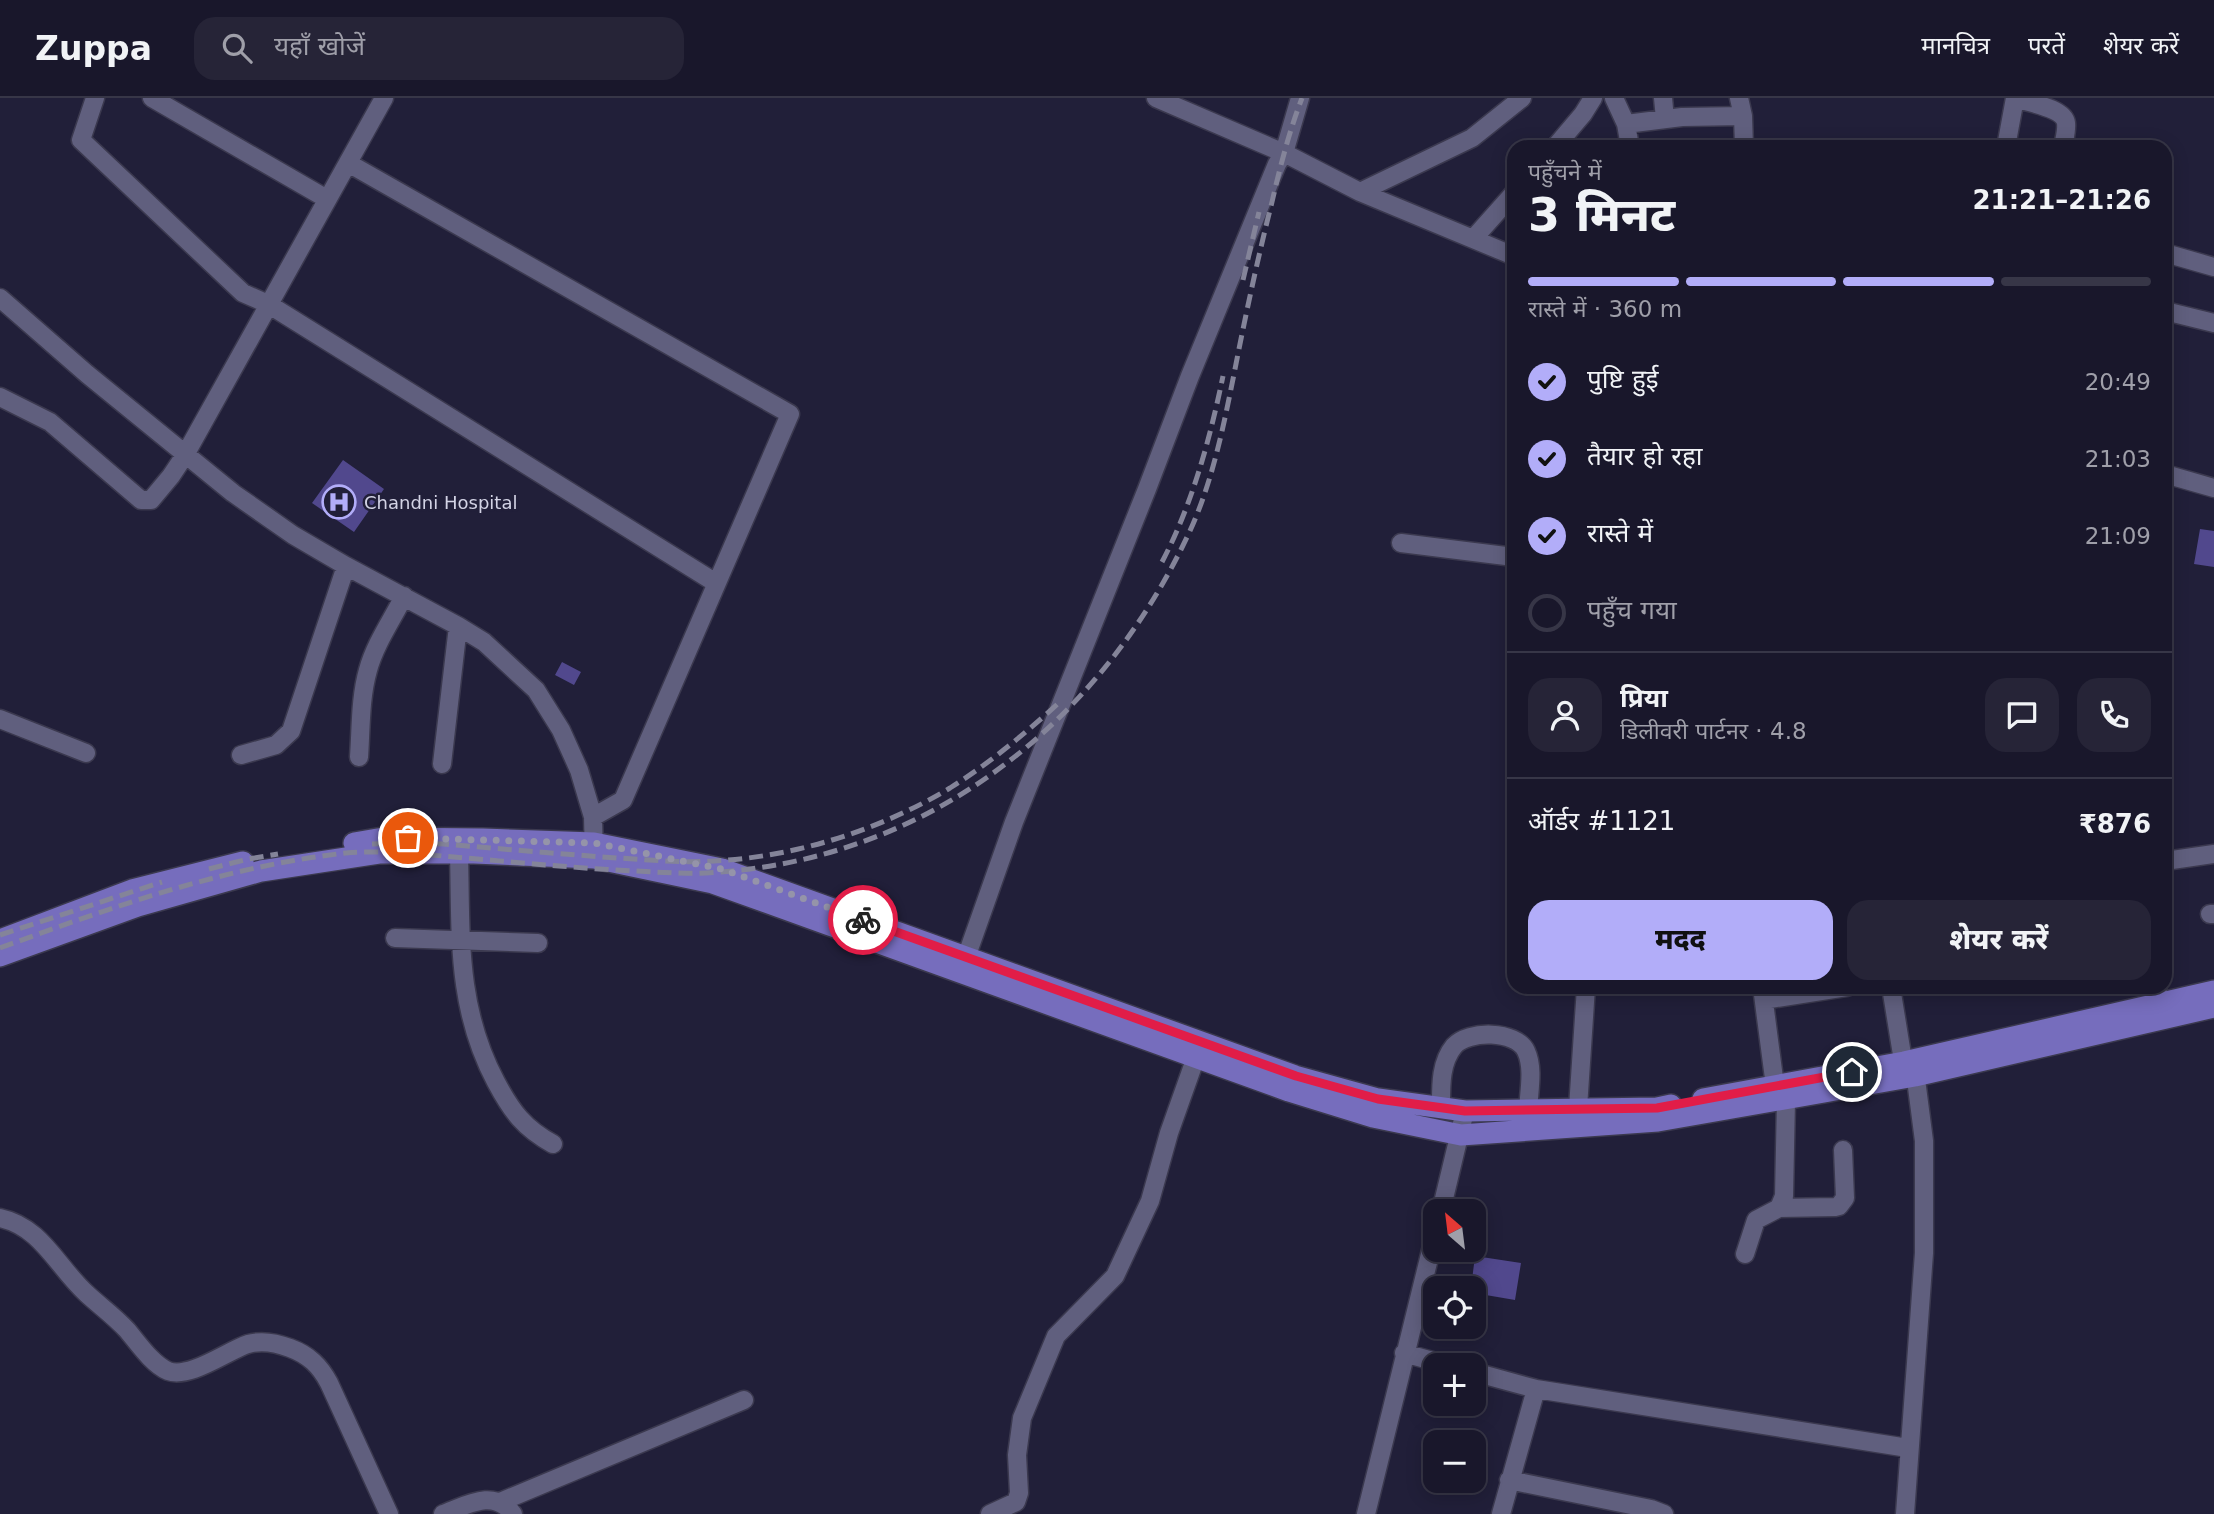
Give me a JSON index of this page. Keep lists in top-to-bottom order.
{
  "places": {
    "hospital": ["Chandni Hospital"]
  },
  "north": "top left",
  "page": {
    "header": "Zuppa",
    "search": "यहाँ खोजें",
    "nav": ["मानचित्र", "परतें", "शेयर करें"],
    "heading": ["3 मिनट", "पहुँचने में", "21:21–21:26"],
    "panel": [
      "प्रिया",
      "डिलीवरी पार्टनर · 4.8",
      "ऑर्डर #1121",
      "₹876"
    ],
    "bar": "रास्ते में · 360 m",
    "list": [
      ["पुष्टि हुई", "20:49"],
      ["तैयार हो रहा", "21:03"],
      ["रास्ते में", "21:09"],
      "पहुँच गया"
    ],
    "buttons": ["मदद", "शेयर करें"],
    "map_buttons": ["+", "−"]
  }
}
